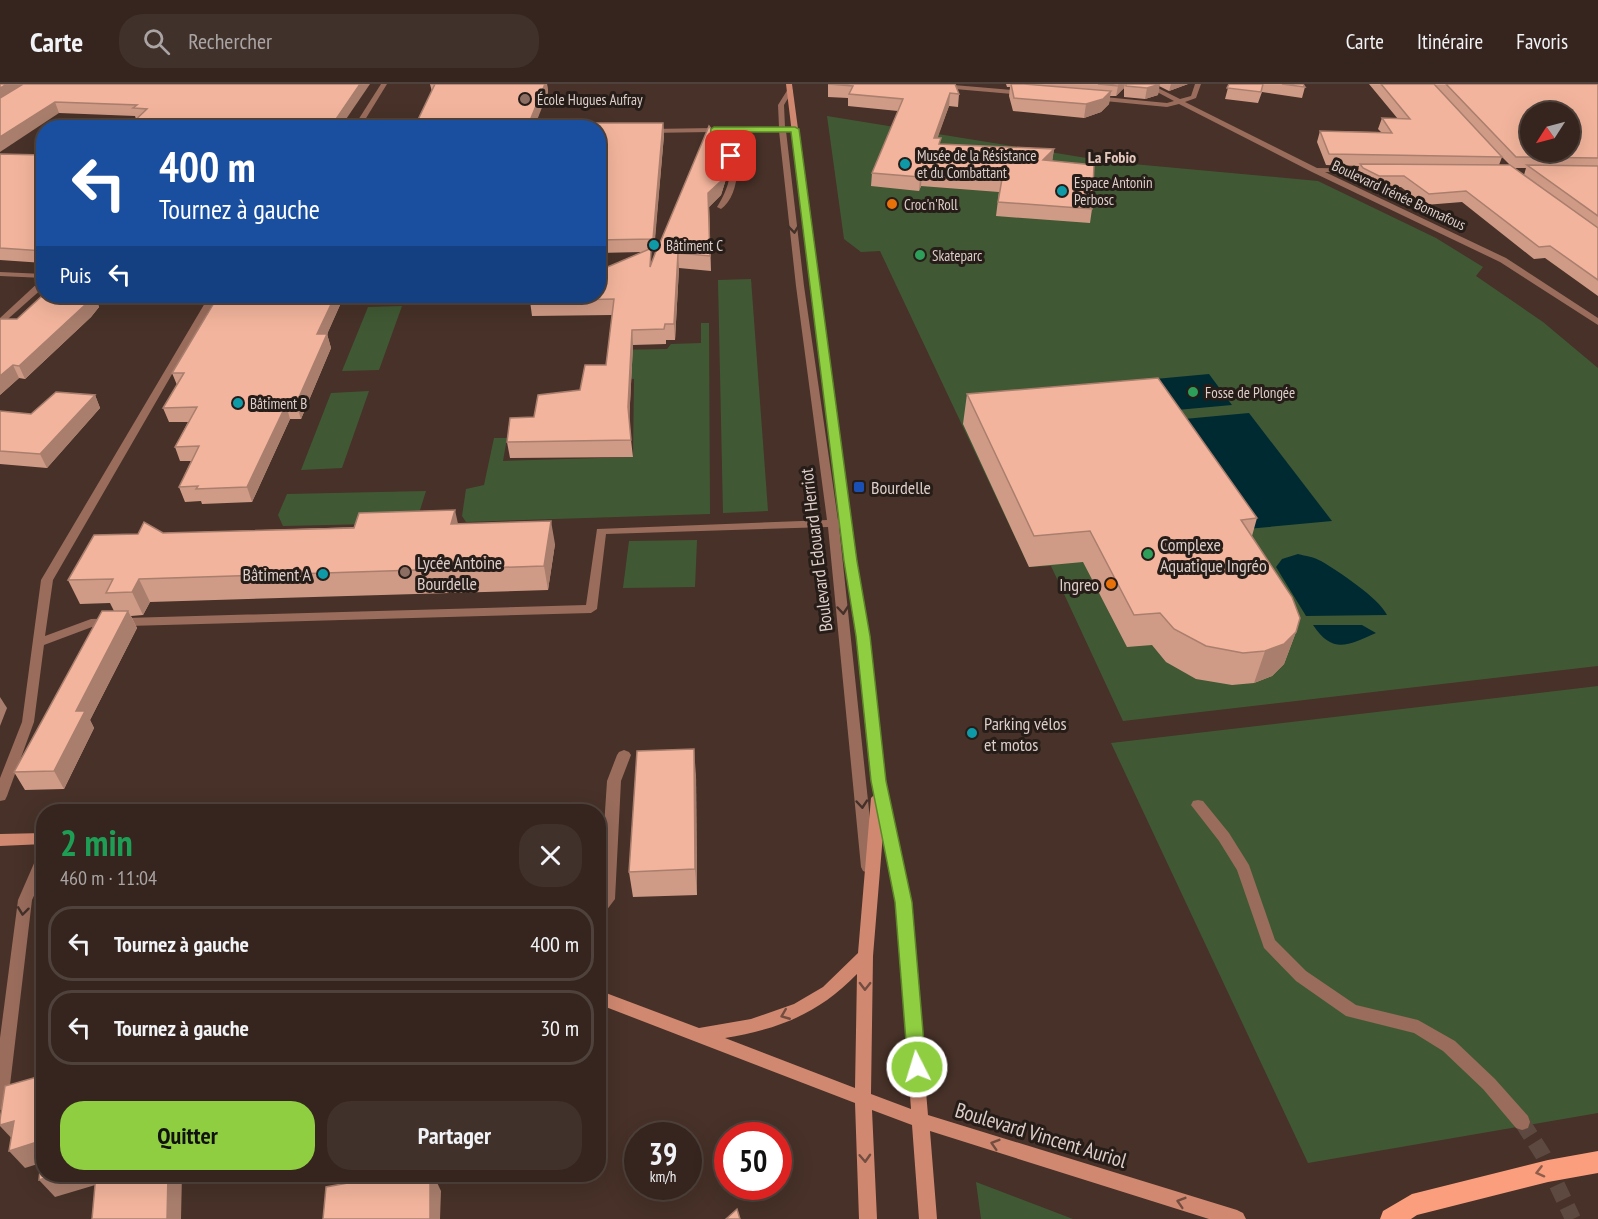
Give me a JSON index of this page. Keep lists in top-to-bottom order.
{
  "streets": {
    "main road": ["Boulevard Edouard Herriot", "Boulevard Vincent Auriol"],
    "street": ["Boulevard Irénée Bonnafous"]
  },
  "crossings": [
    ["Boulevard Edouard Herriot", "Boulevard Vincent Auriol"]
  ],
  "one_way": ["Boulevard Edouard Herriot", "Boulevard Vincent Auriol"],
  "districts": ["La Fobio"],
  "places": {
    "other": [
      "École Hugues Aufray",
      "Musée de la Résistance et du Combattant",
      "Espace Antonin Perbosc",
      "Croc'n'Roll",
      "Bâtiment C",
      "Skateparc",
      "Fosse de Plongée",
      "Bâtiment B",
      "Complexe Aquatique Ingréo",
      "Lycée Antoine Bourdelle",
      "Bâtiment A",
      "Ingreo",
      "Parking vélos et motos"
    ],
    "transit": ["Bourdelle"]
  },
  "north": "bottom left",
  "page": {
    "header": "Carte",
    "search": "Rechercher",
    "nav": ["Carte", "Itinéraire", "Favoris"],
    "turn": ["400 m", "Tournez à gauche"],
    "then": "Puis",
    "heading": ["2 min", "460 m · 11:04"],
    "list": [
      {
        "name": "Tournez à gauche",
        "value": "400 m"
      },
      {
        "name": "Tournez à gauche",
        "value": "30 m"
      }
    ],
    "buttons": ["Quitter", "Partager"],
    "speed": "39 km/h",
    "limit": "50"
  }
}
